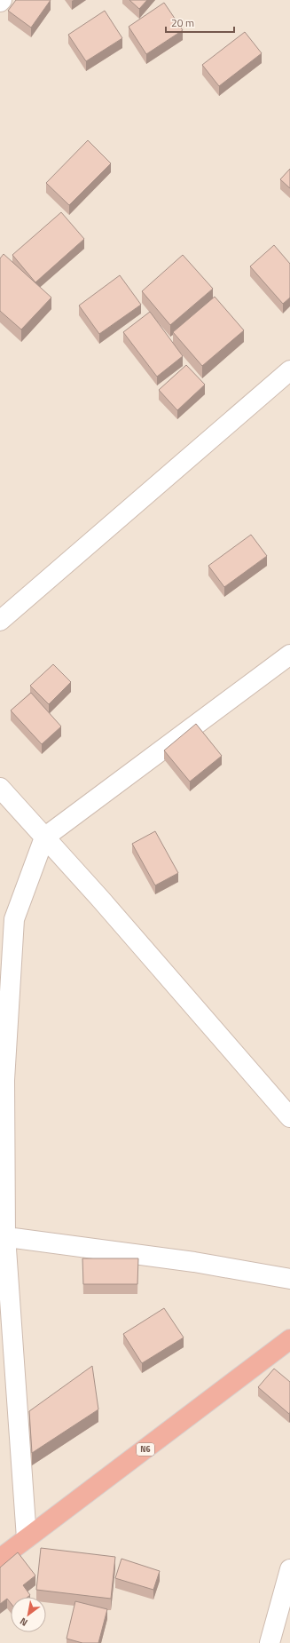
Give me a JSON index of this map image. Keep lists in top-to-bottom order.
{
  "streets": {
    "highway": ["N6"]
  },
  "scale_bar": "20 m",
  "north": "bottom left"
}
